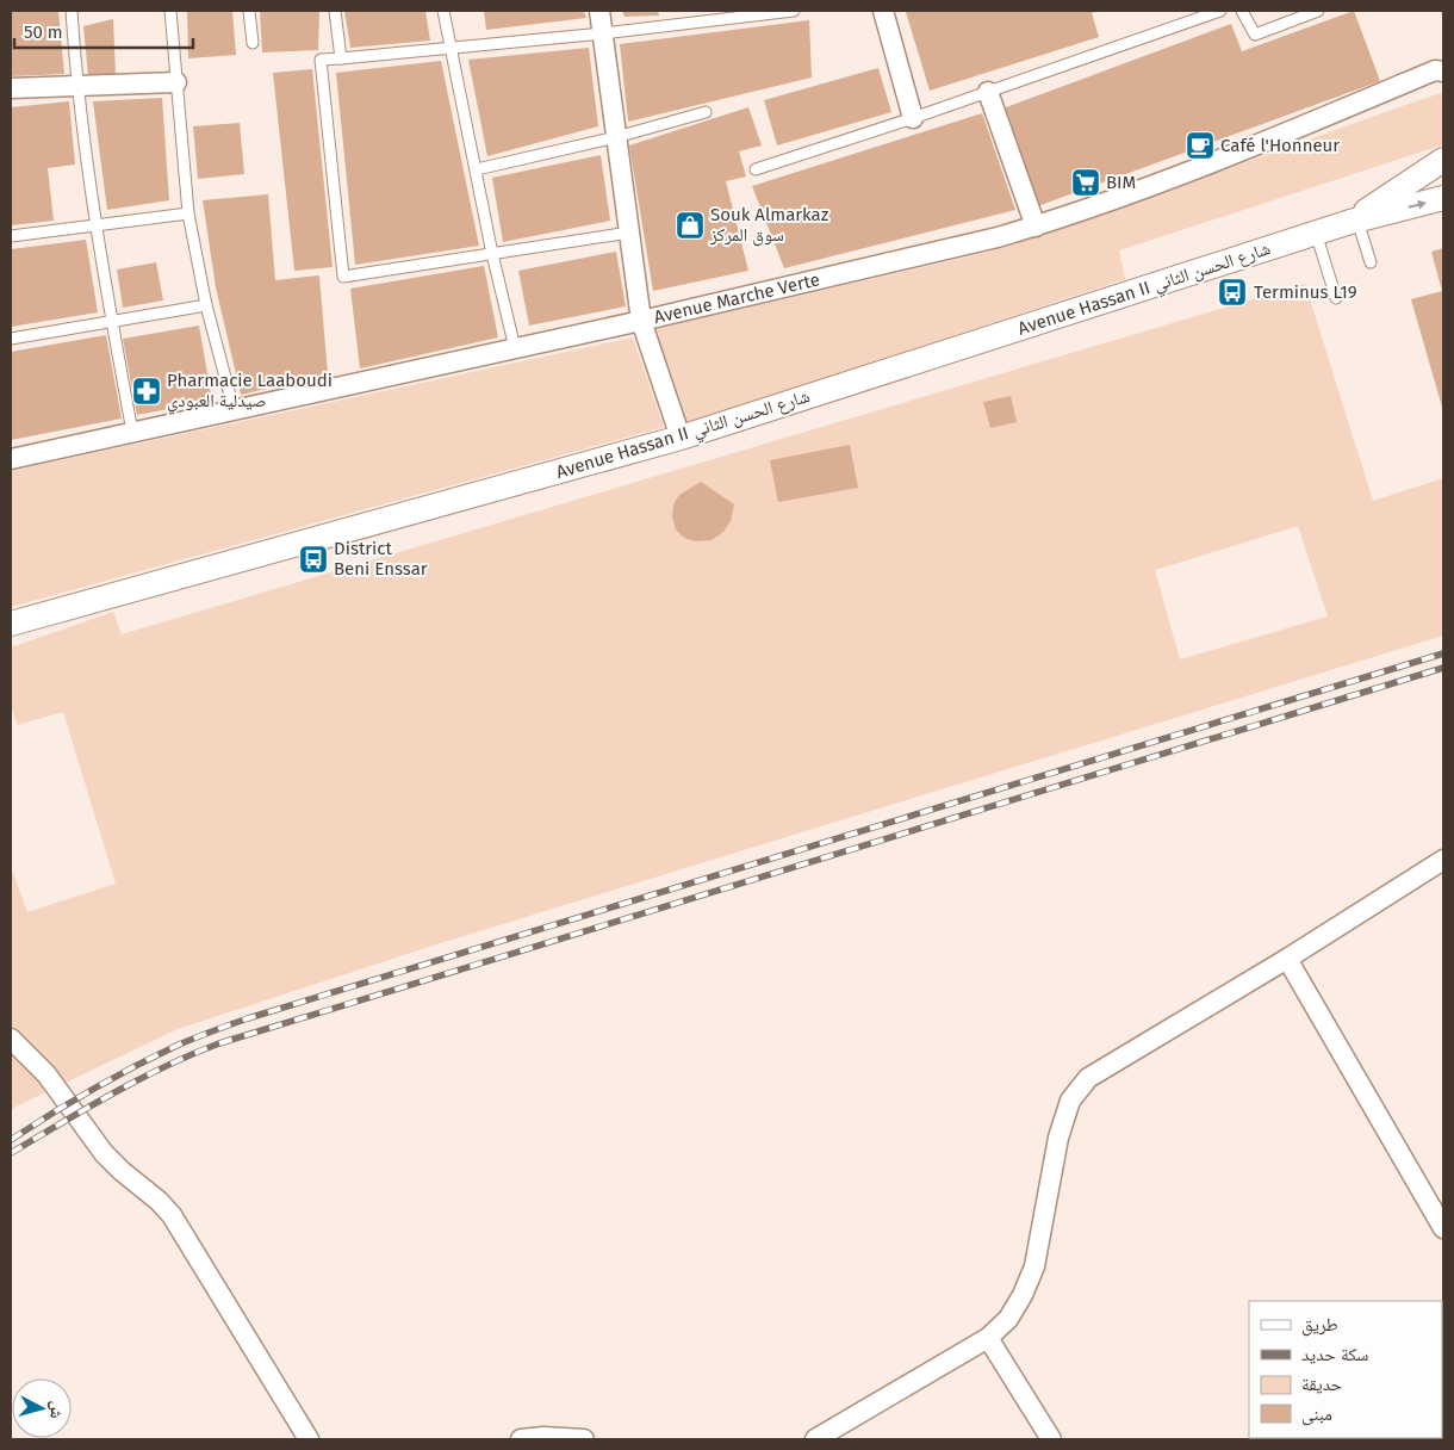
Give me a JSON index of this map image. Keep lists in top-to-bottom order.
{
  "streets": {
    "street": ["Avenue Hassan II شارع الحسن الثاني", "Avenue Marche Verte"]
  },
  "places": {
    "cafe": ["Café l'Honneur"],
    "supermarket": ["BIM"],
    "shop": ["Souk Almarkaz سوق المركز"],
    "bus stop": ["Terminus L19", "District Beni Enssar"],
    "pharmacy": ["Pharmacie Laaboudi صيدلية العبودي"]
  },
  "legend": [
    "طريق",
    "سكة حديد",
    "حديقة",
    "مبنى"
  ],
  "scale_bar": "50 m",
  "north": "right"
}
